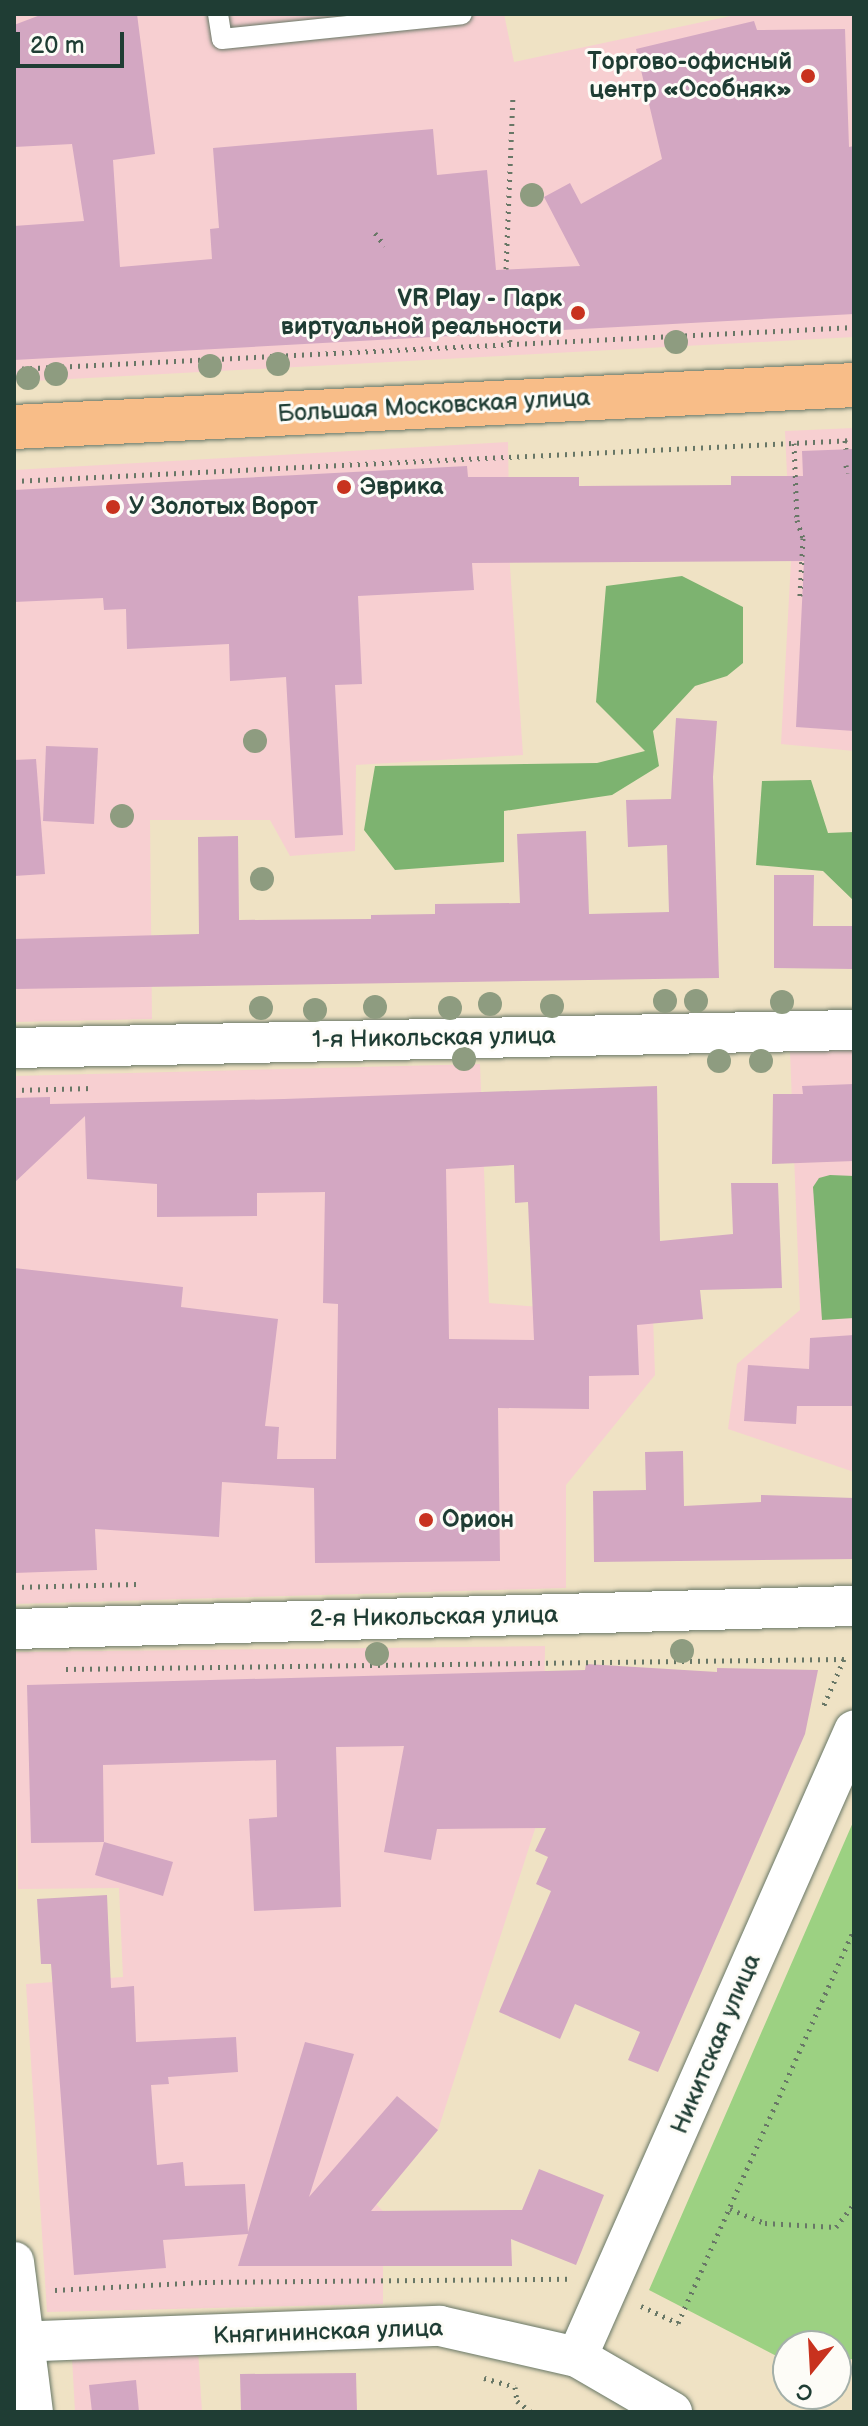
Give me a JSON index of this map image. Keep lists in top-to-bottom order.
{
  "streets": {
    "main road": ["Большая Московская улица"],
    "street": [
      "1-я Никольская улица",
      "2-я Никольская улица",
      "Никитская улица",
      "Княгининская улица"
    ]
  },
  "crossings": [
    ["Никитская улица", "Княгининская улица"]
  ],
  "places": [
    "Торгово-офисный центр «Особняк»",
    "VR Play - Парк виртуальной реальности",
    "Эврика",
    "У Золотых Ворот",
    "Орион"
  ],
  "scale_bar": "20 m",
  "north": "bottom"
}
